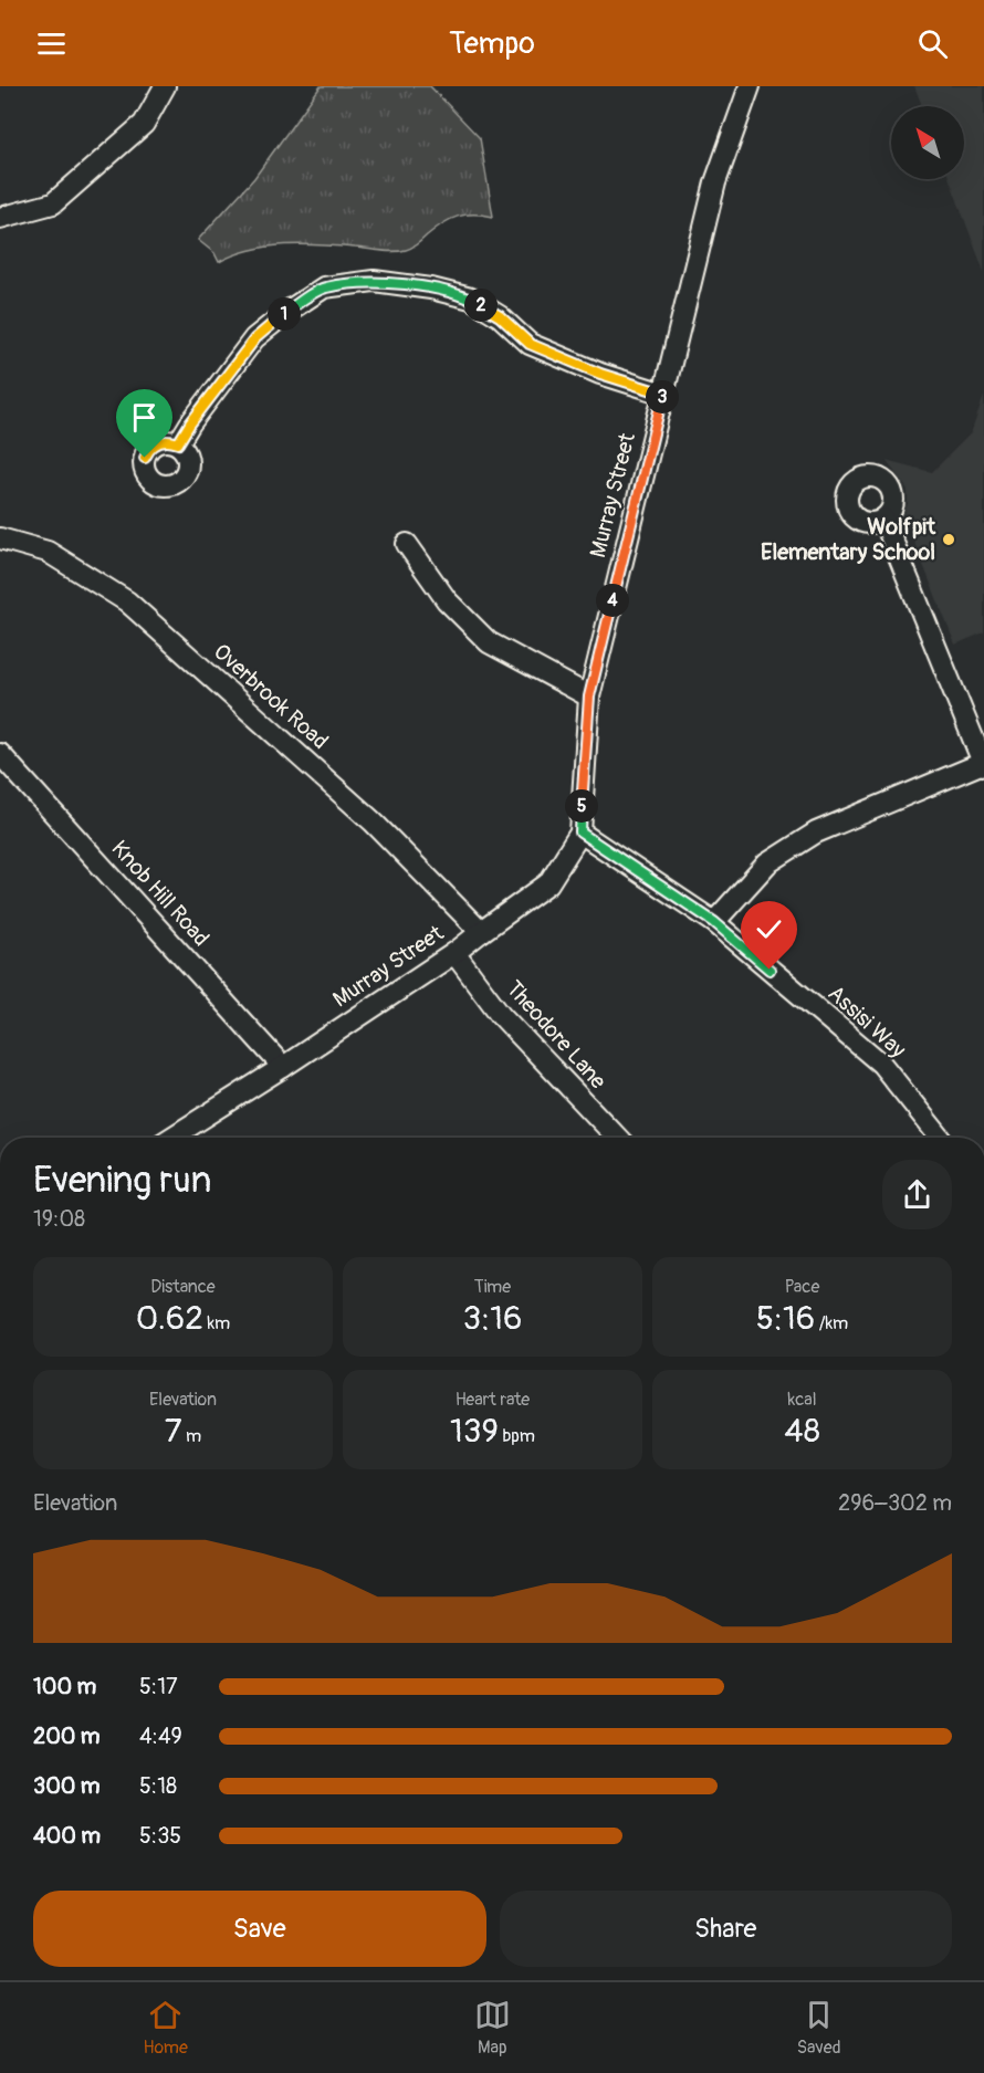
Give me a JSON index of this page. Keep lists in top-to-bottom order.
{
  "streets": {
    "street": [
      "Murray Street",
      "Overbrook Road",
      "Knob Hill Road",
      "Assisi Way",
      "Theodore Lane"
    ]
  },
  "crossings": [
    ["Murray Street", "Overbrook Road"],
    ["Murray Street", "Knob Hill Road"],
    ["Murray Street", "Assisi Way"],
    ["Murray Street", "Theodore Lane"]
  ],
  "places": ["Wolfpit Elementary School"],
  "north": "top left",
  "page": {
    "header": "Tempo",
    "pins": [
      "2",
      "1",
      "3",
      "4",
      "5"
    ],
    "heading": ["Evening run", "19:08"],
    "stats": [
      ["Distance", "0.62 km"],
      ["Time", "3:16"],
      ["Pace", "5:16 /km"],
      ["Elevation", "7 m"],
      ["Heart rate", "139 bpm"],
      ["kcal", "48"]
    ],
    "chart": ["Elevation", "296–302 m"],
    "list": [
      {
        "name": "100 m",
        "note": "5:17"
      },
      {
        "name": "200 m",
        "note": "4:49"
      },
      {
        "name": "300 m",
        "note": "5:18"
      },
      {
        "name": "400 m",
        "note": "5:35"
      }
    ],
    "buttons": ["Save", "Share"],
    "tabs": ["Home", "Map", "Saved"]
  }
}
